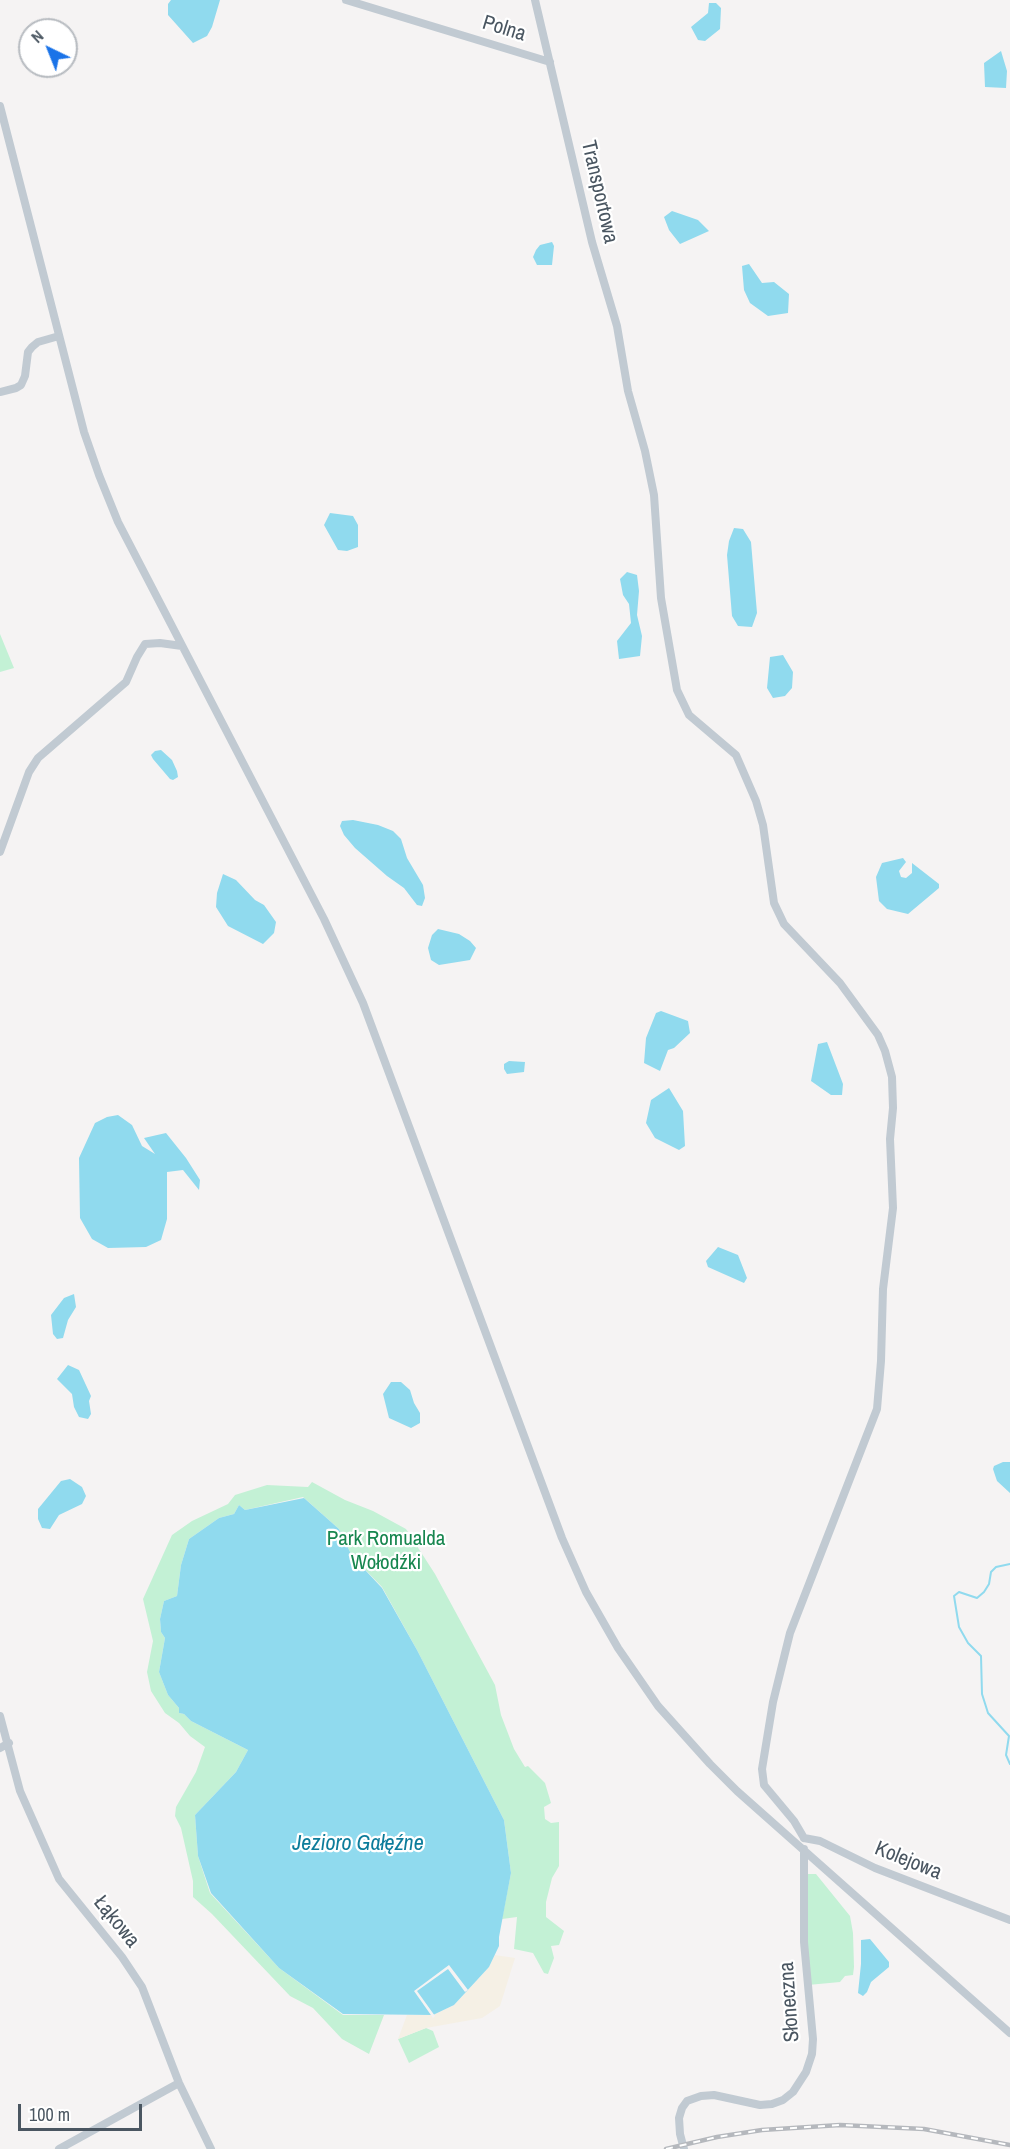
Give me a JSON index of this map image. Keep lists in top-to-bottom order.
{
  "streets": {
    "street": [
      "Polna",
      "Transportowa",
      "Kolejowa",
      "Łąkowa",
      "Słoneczna"
    ]
  },
  "crossings": [
    ["Polna", "Transportowa"],
    ["Transportowa", "Kolejowa"]
  ],
  "water": ["Jezioro Gałęźne"],
  "parks": ["Park Romualda Wołodźki"],
  "scale_bar": "100 m",
  "north": "top left"
}
